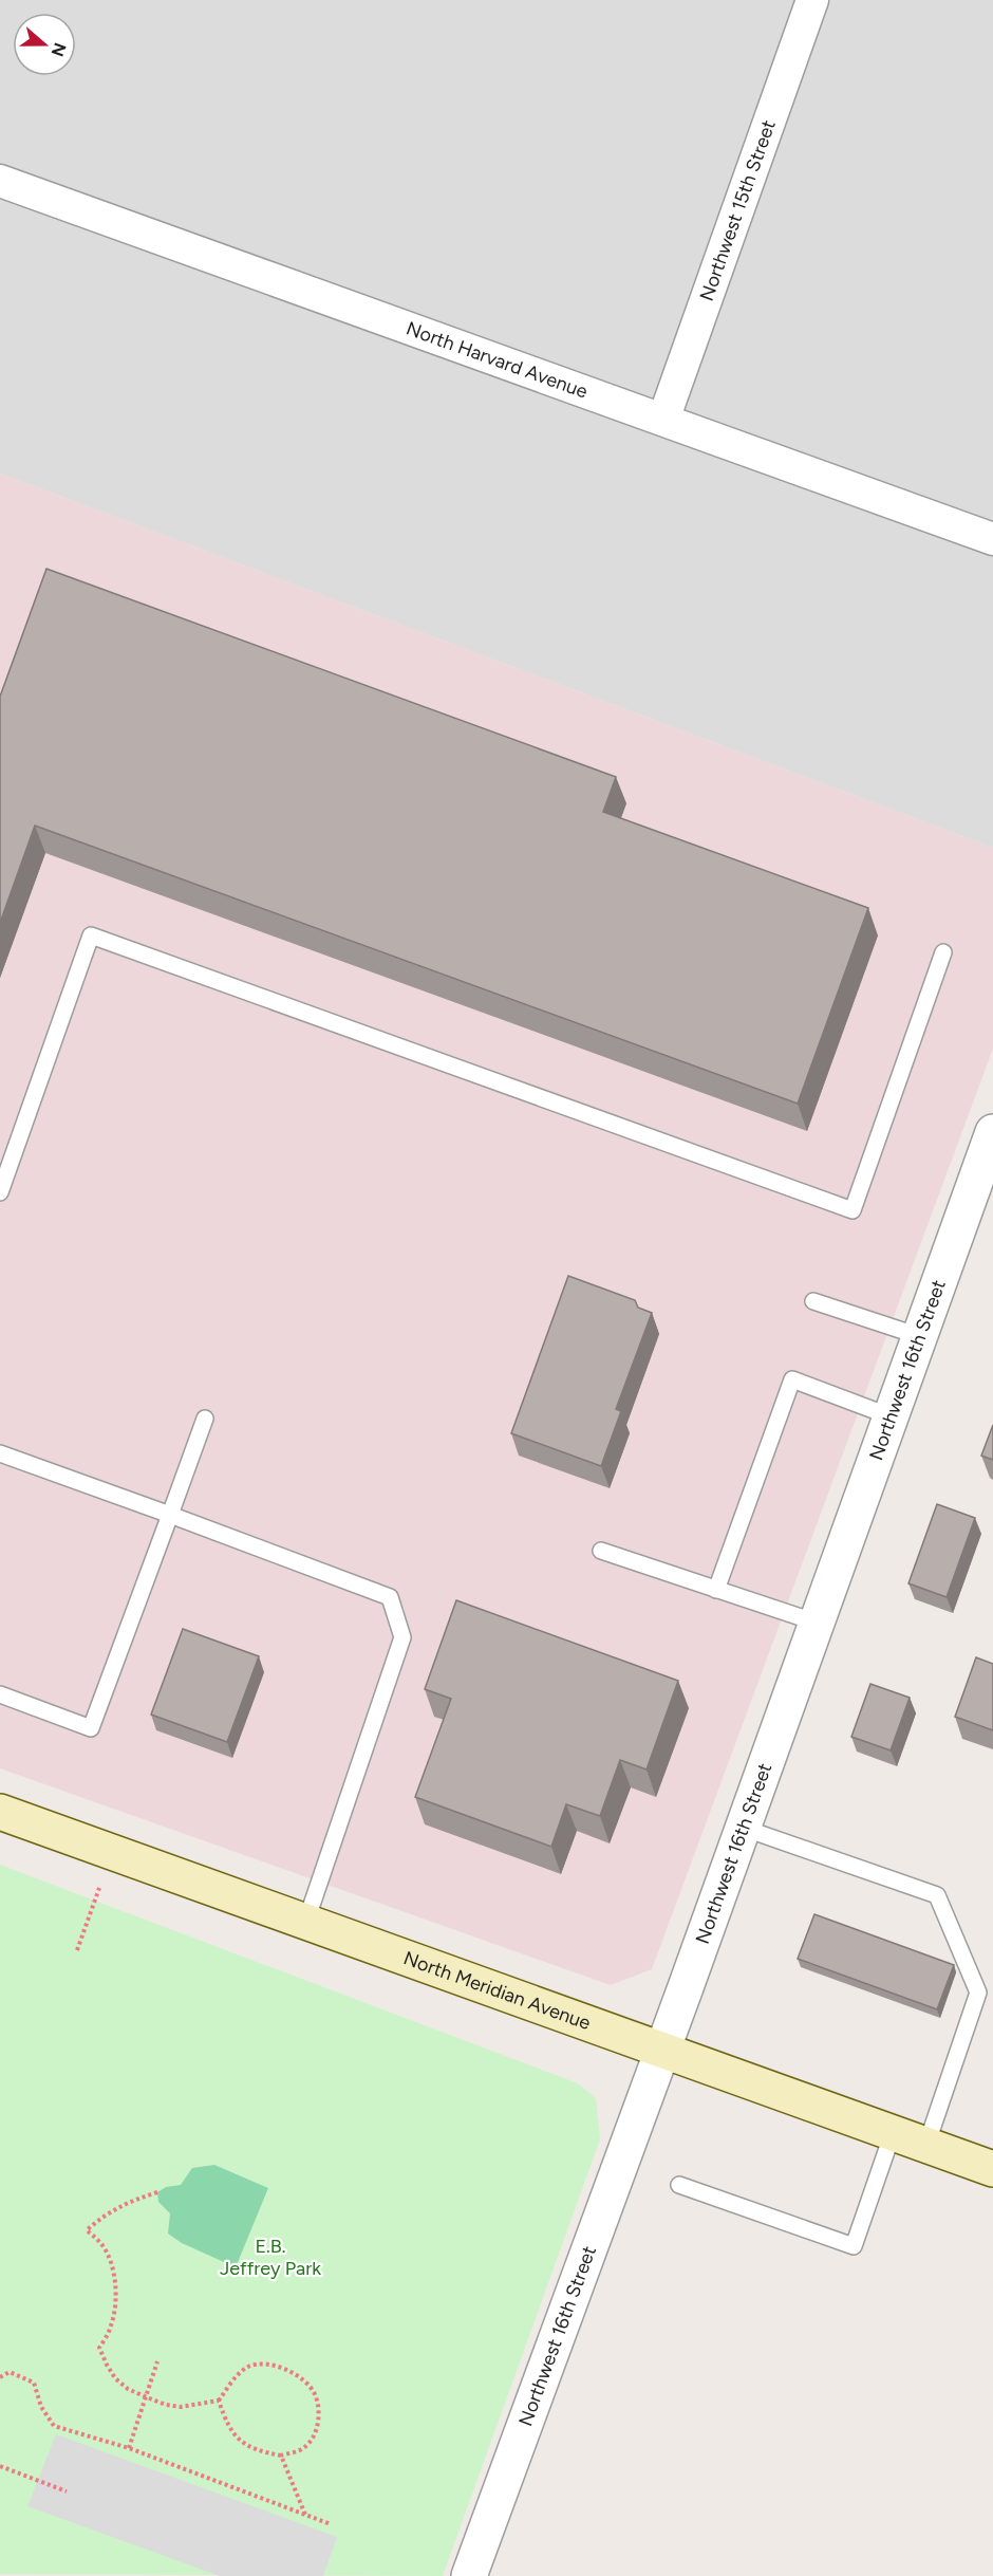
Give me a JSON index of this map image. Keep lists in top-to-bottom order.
{
  "streets": {
    "main road": ["North Meridian Avenue"],
    "street": ["Northwest 15th Street", "North Harvard Avenue", "Northwest 16th Street"]
  },
  "crossings": [
    ["Northwest 15th Street", "North Harvard Avenue"],
    ["Northwest 16th Street", "North Meridian Avenue"]
  ],
  "parks": ["E.B. Jeffrey Park"],
  "north": "right"
}
